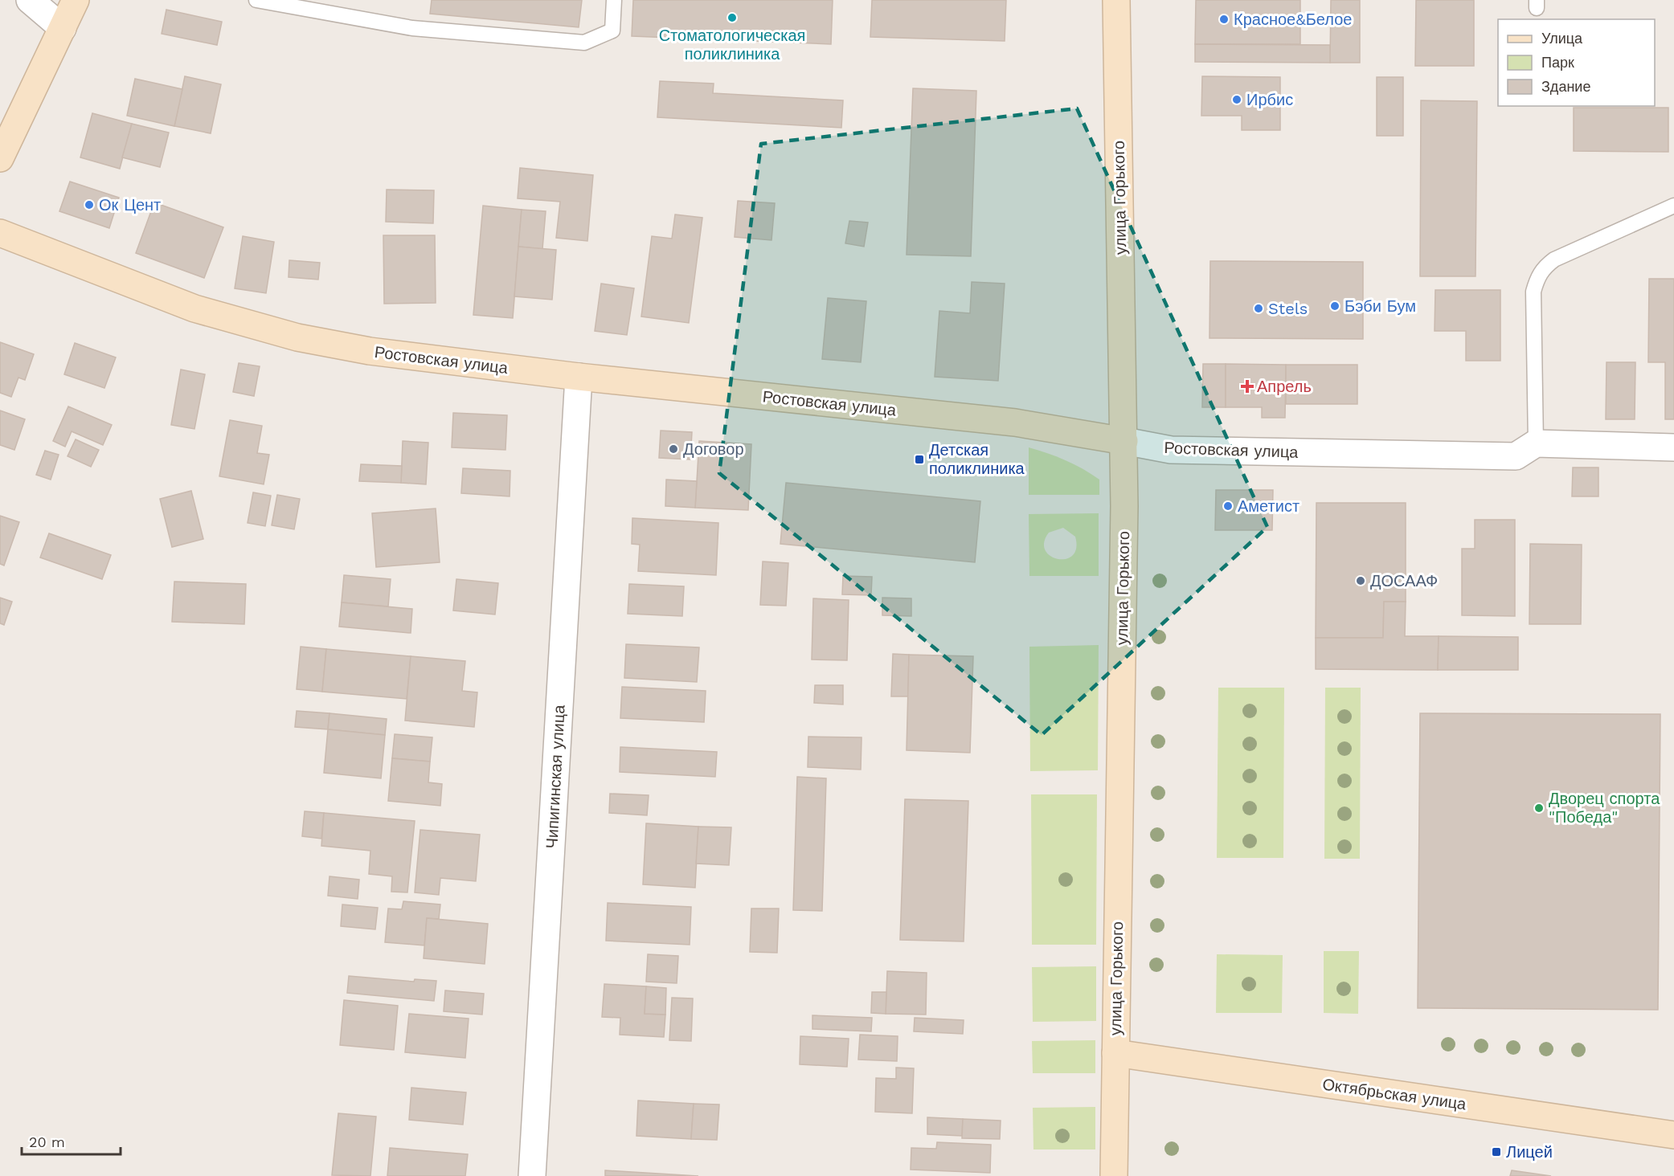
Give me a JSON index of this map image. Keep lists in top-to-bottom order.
{
  "streets": {
    "street": [
      "улица Горького",
      "Ростовская улица",
      "Чипигинская улица",
      "Октябрьская улица"
    ]
  },
  "crossings": [
    ["улица Горького", "Ростовская улица"],
    ["улица Горького", "Октябрьская улица"],
    ["Ростовская улица", "Чипигинская улица"]
  ],
  "places": {
    "other": [
      "Стоматологическая поликлиника",
      "Красное&Белое",
      "Ирбис",
      "Ок Цент",
      "Бэби Бум",
      "Stels",
      "Договор",
      "Аметист",
      "ДОСААФ",
      "Дворец спорта \"Победа\""
    ],
    "health": ["Апрель"],
    "transit": ["Детская поликлиника", "Лицей"]
  },
  "legend": ["Улица", "Парк", "Здание"],
  "scale_bar": "20 m"
}
